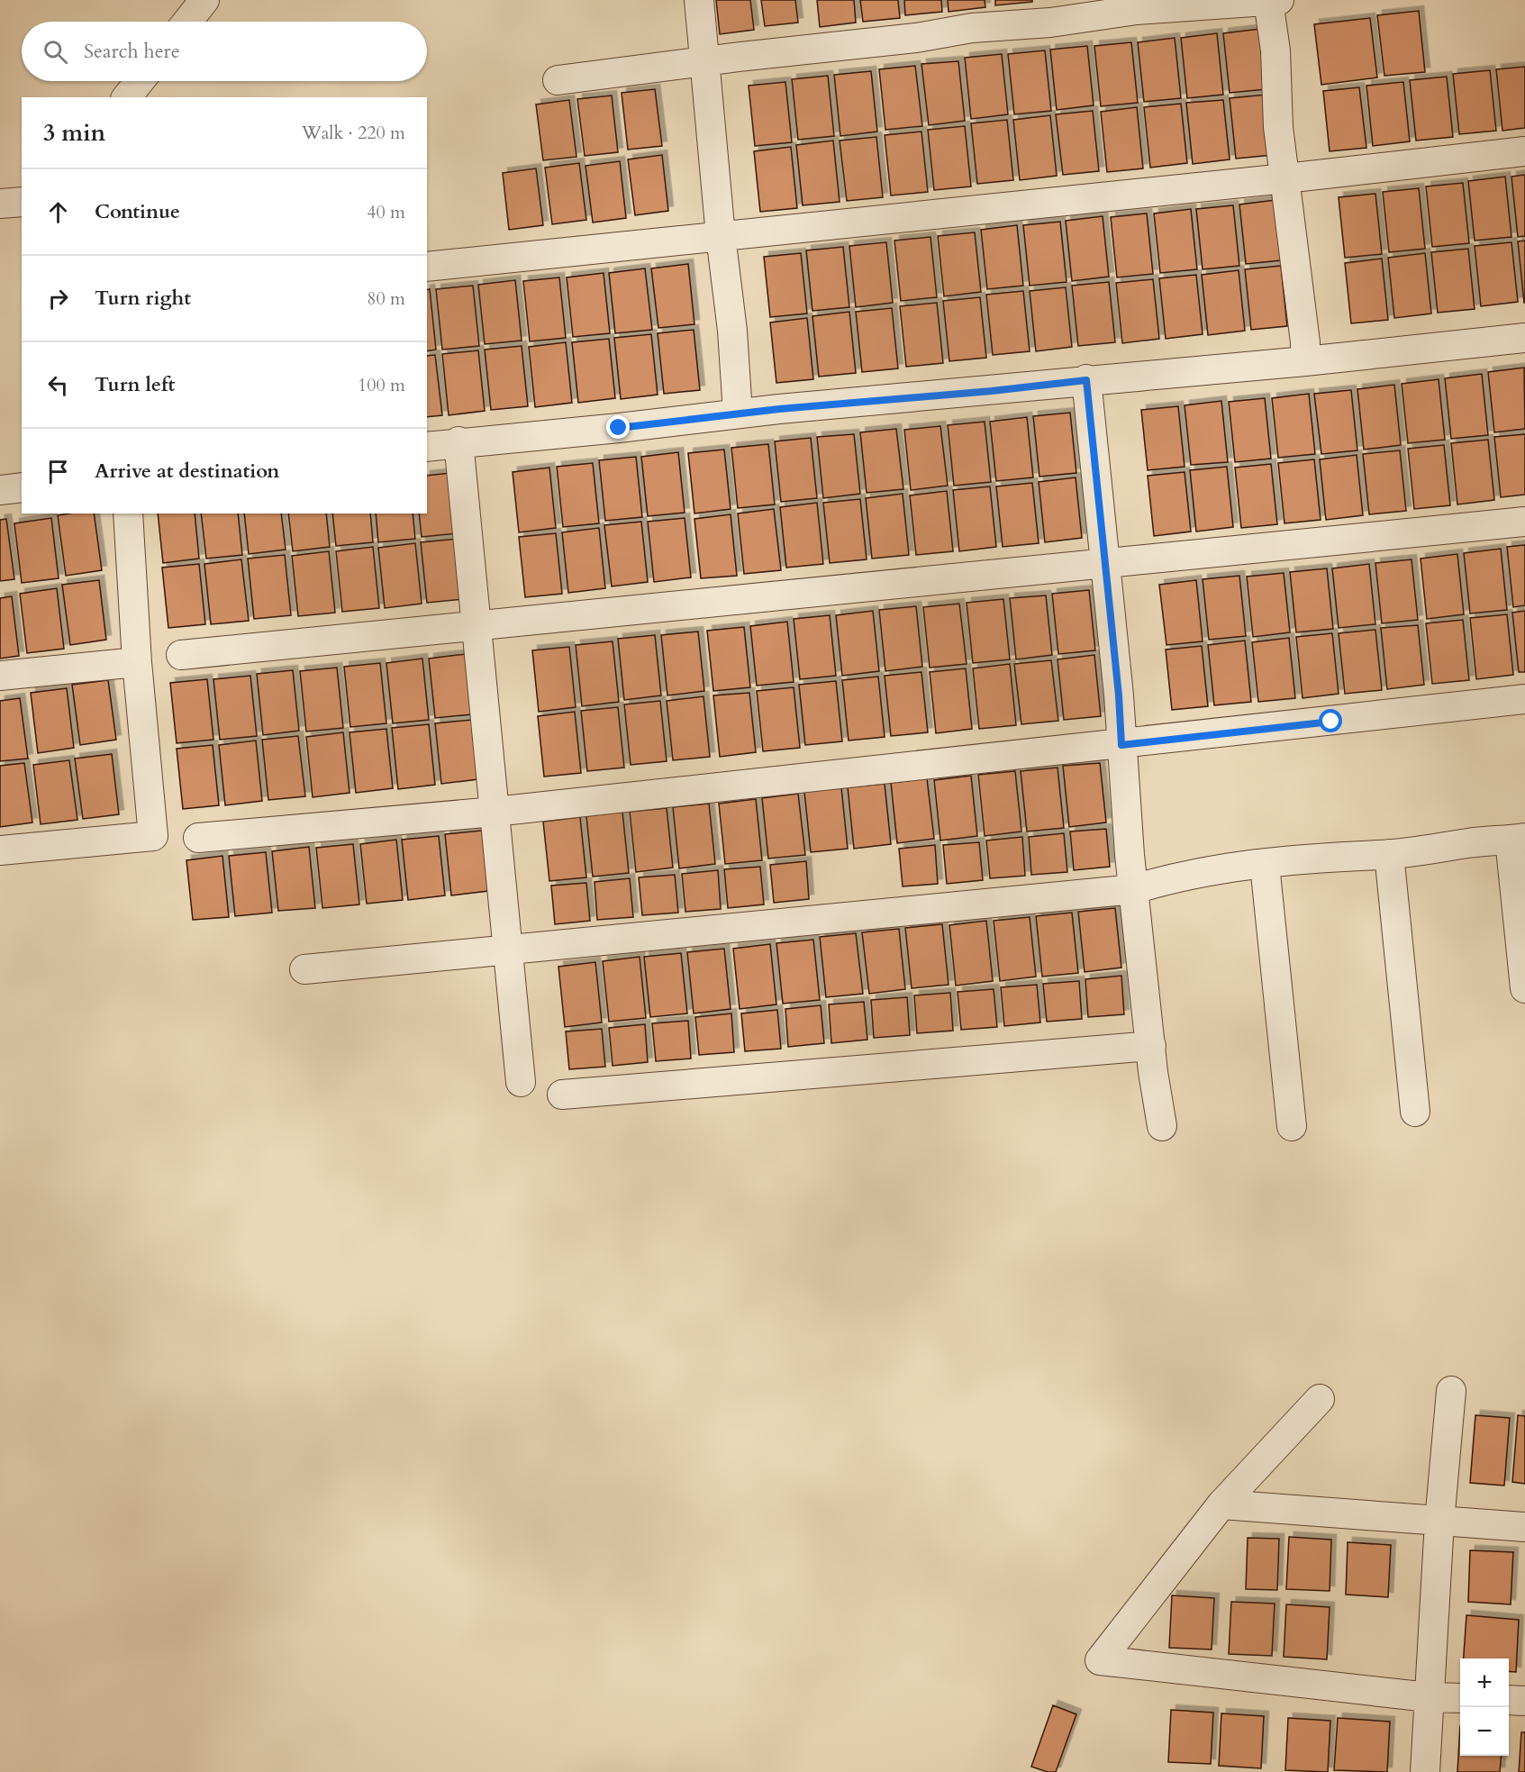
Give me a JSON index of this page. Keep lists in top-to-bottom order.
{
  "page": {
    "search": "Search here",
    "heading": ["3 min", "Walk · 220 m"],
    "list": [
      ["Continue", "40 m"],
      ["Turn right", "80 m"],
      ["Turn left", "100 m"],
      "Arrive at destination"
    ],
    "map_buttons": ["+", "−"]
  }
}
